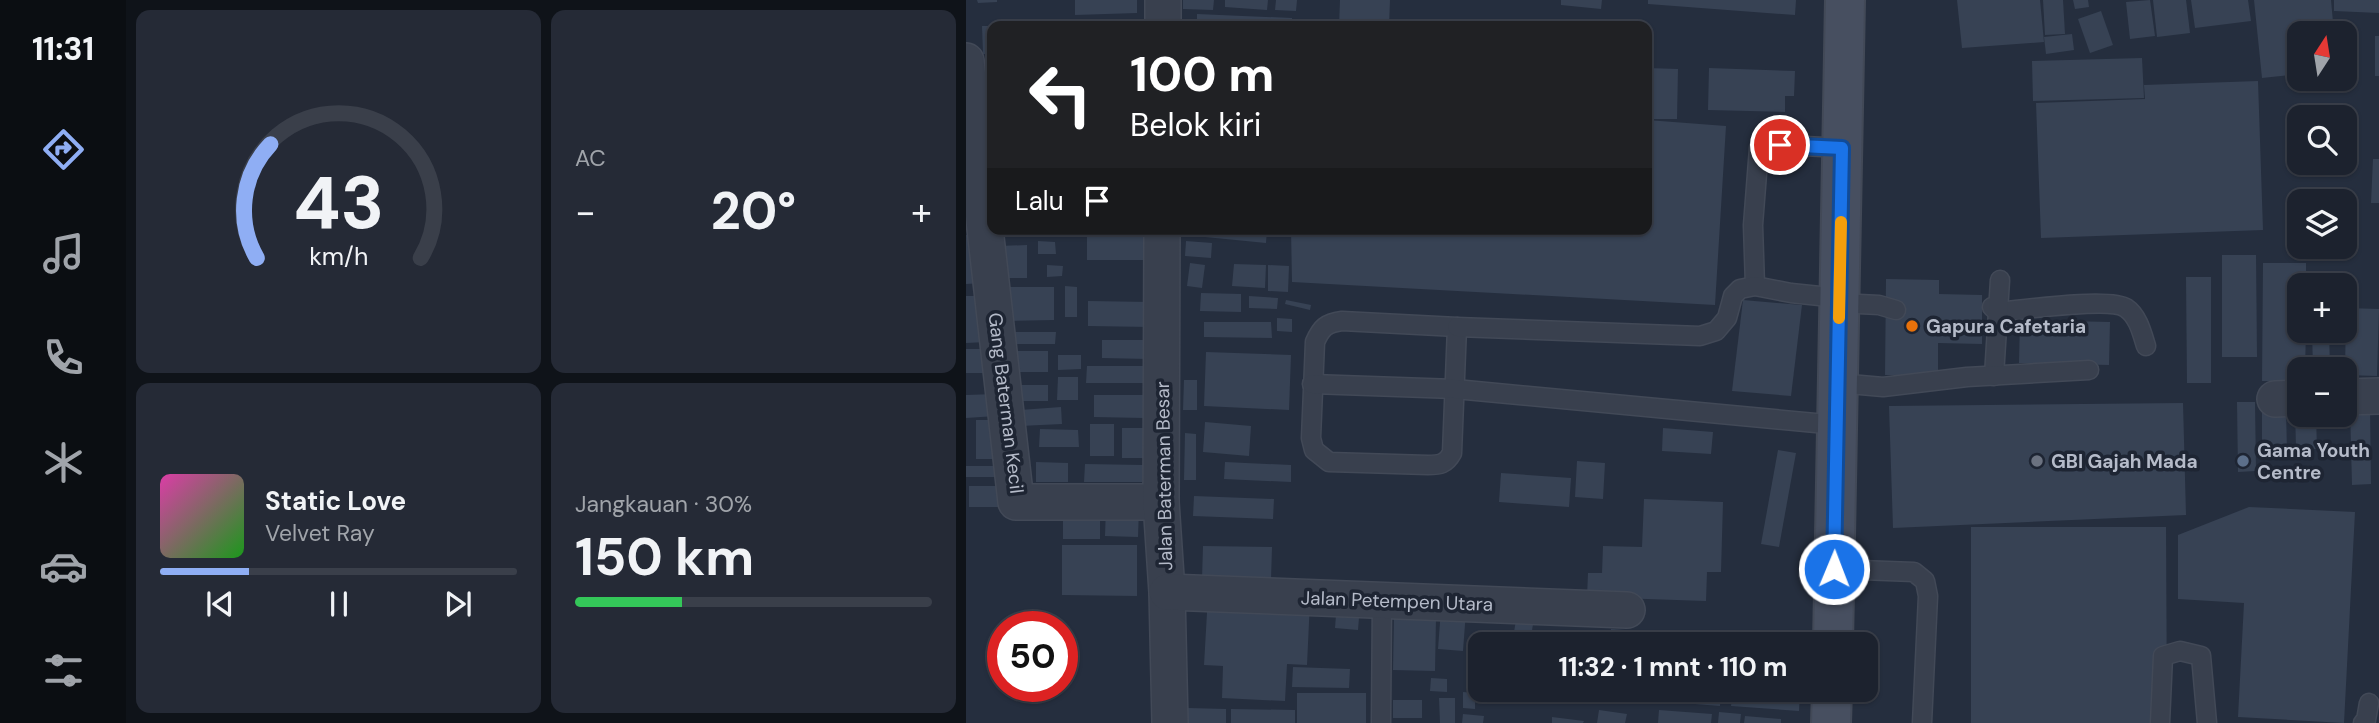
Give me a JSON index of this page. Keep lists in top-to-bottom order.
{
  "streets": {
    "street": ["Gang Baterman Kecil", "Jalan Baterman Besar", "Jalan Petempen Utara"]
  },
  "crossings": [
    ["Gang Baterman Kecil", "Jalan Baterman Besar"],
    ["Jalan Baterman Besar", "Jalan Petempen Utara"]
  ],
  "places": ["Gapura Cafetaria", "GBI Gajah Mada", "Gama Youth Centre"],
  "north": "top",
  "page": {
    "tabs": "11:31",
    "tile": [
      "AC",
      ["Jangkauan · 30%", "150 km"]
    ],
    "map_buttons": ["+", "−"],
    "turn": ["100 m", "Belok kiri"],
    "then": "Lalu",
    "heat": ["−", "20°", "+"],
    "song": ["Static Love", "Velvet Ray"],
    "limit": "50",
    "trip": "11:32 · 1 mnt · 110 m",
    "gauge": ["43", "km/h"]
  }
}
